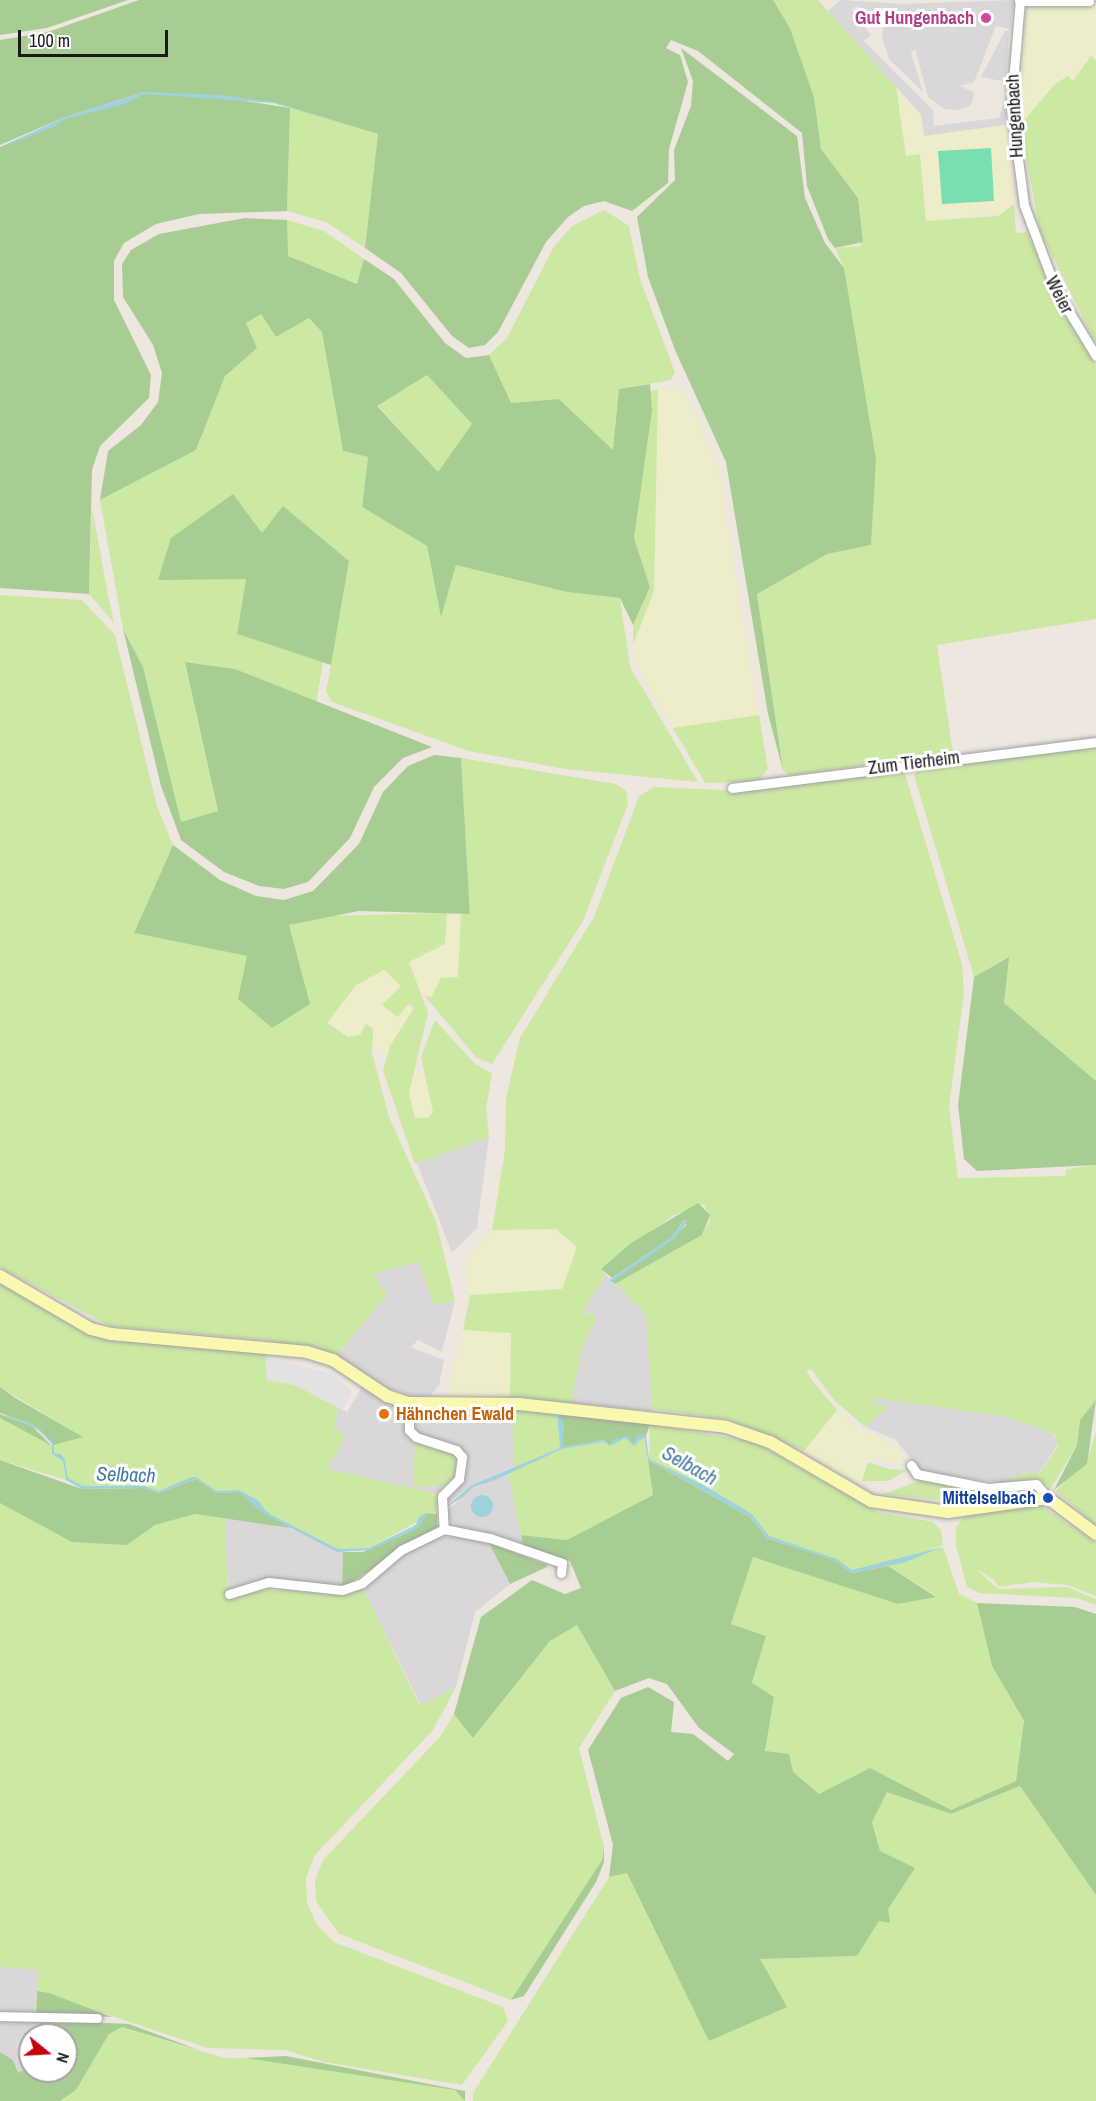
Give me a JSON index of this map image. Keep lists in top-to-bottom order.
{
  "streets": {
    "street": ["Hungenbach", "Weier", "Zum Tierheim"]
  },
  "crossings": [
    ["Hungenbach", "Weier"]
  ],
  "water": ["Selbach"],
  "places": ["Gut Hungenbach", "Hähnchen Ewald", "Mittelselbach"],
  "scale_bar": "100 m",
  "north": "right"
}
